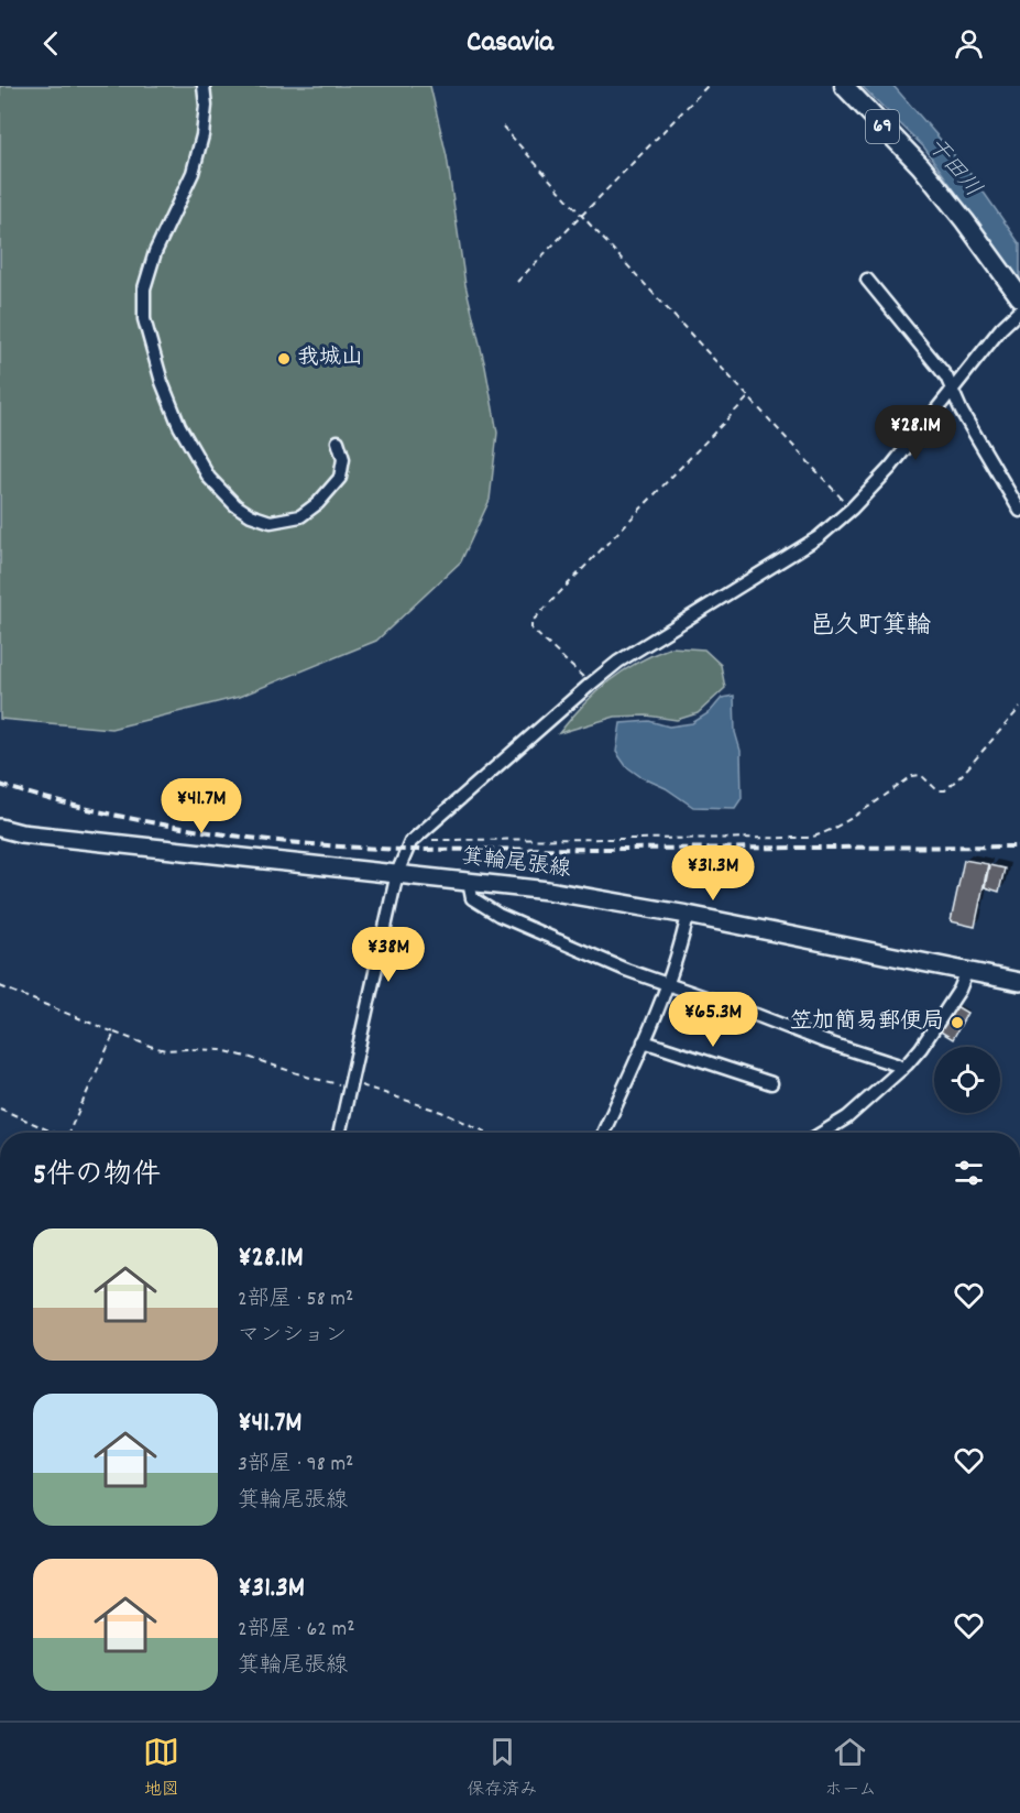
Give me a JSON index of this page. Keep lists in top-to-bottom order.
{
  "streets": {
    "main road": ["69", "箕輪尾張線"]
  },
  "districts": ["邑久町箕輪"],
  "water": ["干田川"],
  "places": ["我城山", "笠加簡易郵便局"],
  "page": {
    "header": "Casavia",
    "price": [
      "¥28.1M",
      "¥41.7M",
      "¥31.3M",
      "¥38M",
      "¥65.3M"
    ],
    "heading": "5件の物件",
    "list": [
      {
        "name": "¥28.1M",
        "note": "2部屋 · 58 m² · マンション"
      },
      {
        "name": "¥41.7M",
        "note": "3部屋 · 98 m² · 箕輪尾張線"
      },
      {
        "name": "¥31.3M",
        "note": "2部屋 · 62 m² · 箕輪尾張線"
      }
    ],
    "tabs": ["地図", "保存済み", "ホーム"]
  }
}
